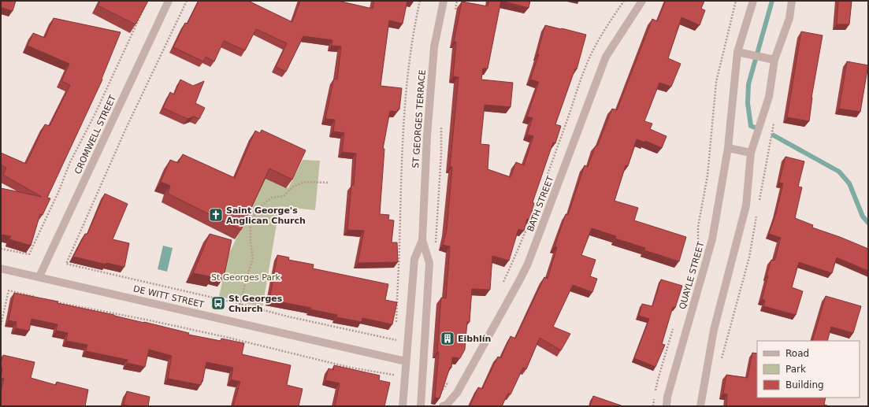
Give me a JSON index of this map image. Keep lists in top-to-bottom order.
{
  "streets": {
    "street": [
      "ST GEORGES TERRACE",
      "CROMWELL STREET",
      "BATH STREET",
      "QUAYLE STREET",
      "DE WITT STREET"
    ]
  },
  "crossings": [
    ["ST GEORGES TERRACE", "DE WITT STREET"],
    ["CROMWELL STREET", "DE WITT STREET"]
  ],
  "parks": ["St Georges Park"],
  "places": {
    "church": ["Saint George's Anglican Church"],
    "bus stop": ["St Georges Church"],
    "building": ["Eibhlín"]
  },
  "legend": ["Road", "Park", "Building"]
}
